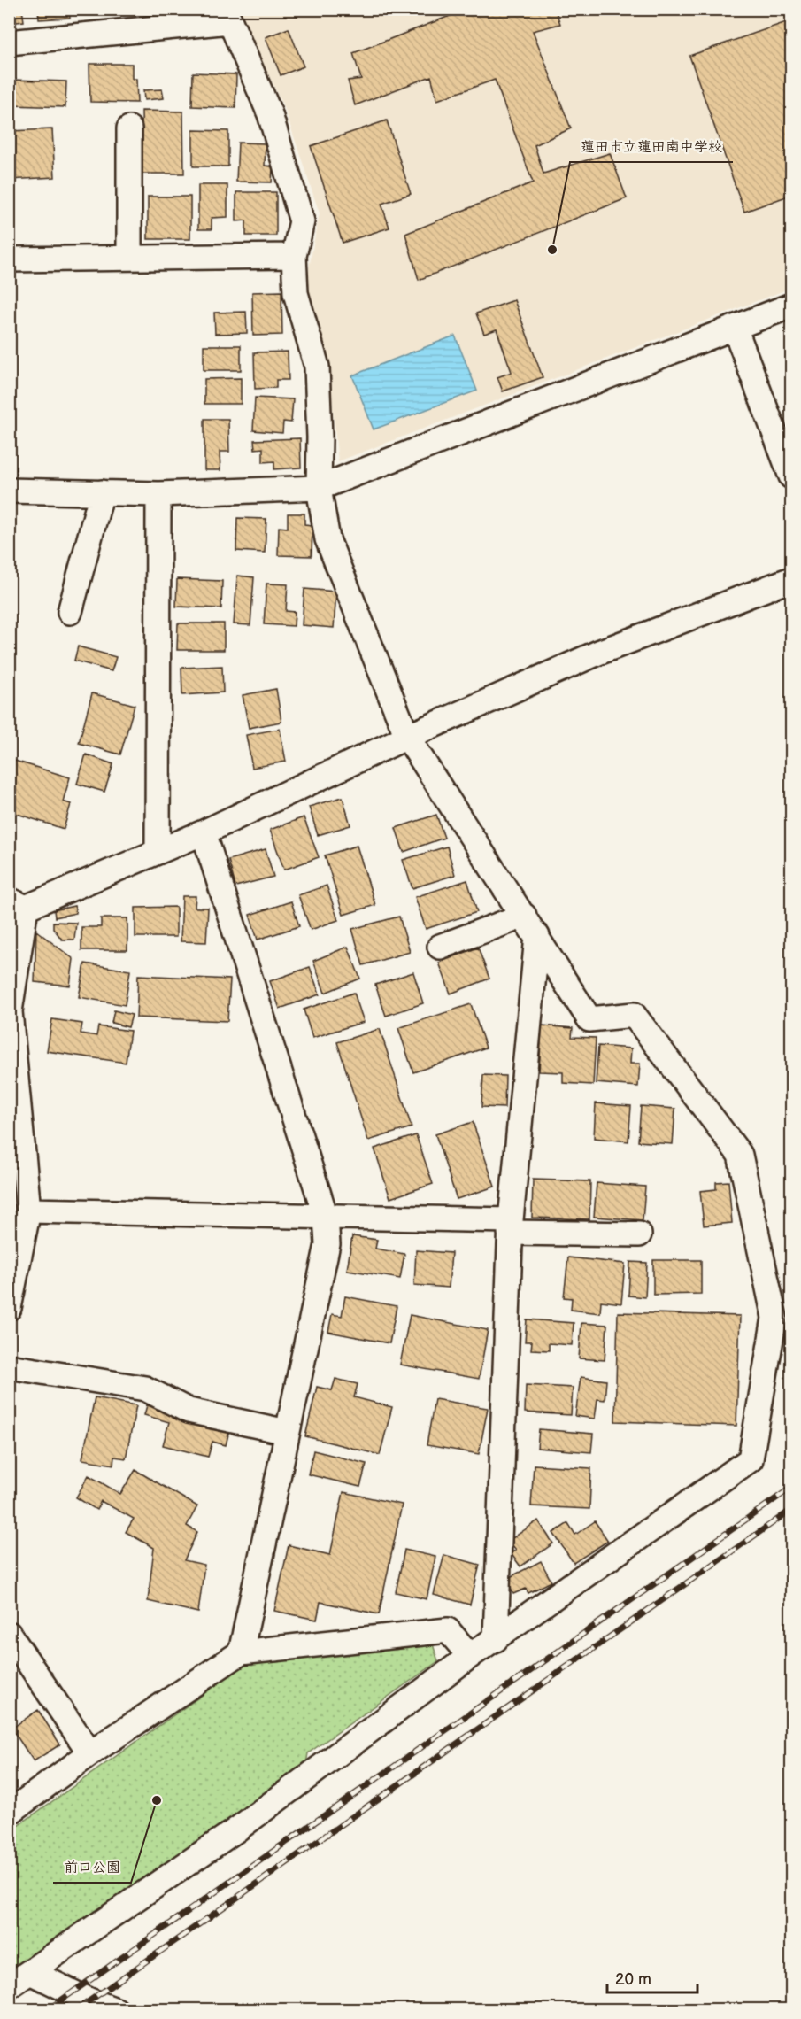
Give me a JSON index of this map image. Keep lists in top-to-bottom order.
{
  "places": ["蓮田市立蓮田南中学校", "前口公園"],
  "scale_bar": "20 m"
}
